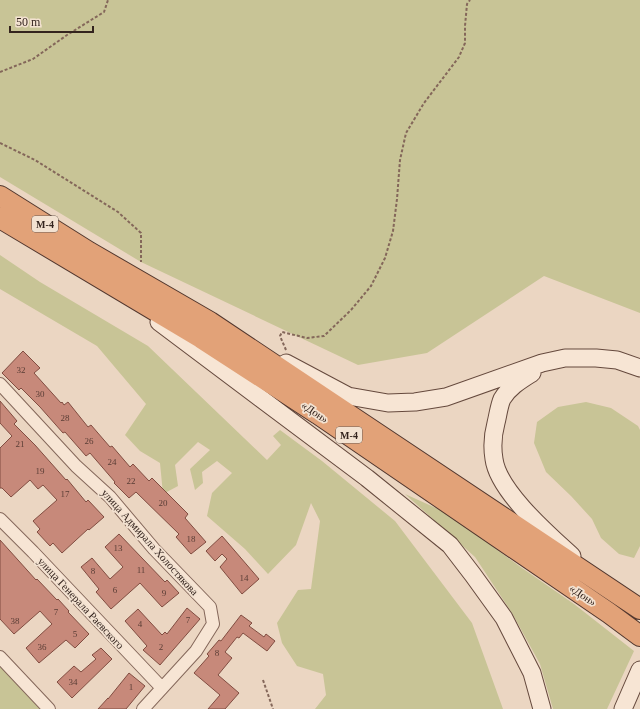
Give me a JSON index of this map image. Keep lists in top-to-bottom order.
{
  "streets": {
    "highway": ["М-4", "«Дон»"],
    "street": ["улица Адмирала Холостякова", "улица Генерала Раевского"]
  },
  "crossings": [
    ["улица Адмирала Холостякова", "улица Генерала Раевского"]
  ],
  "house_numbers": [
    "32",
    "30",
    "28",
    "26",
    "21",
    "24",
    "19",
    "22",
    "17",
    "20",
    "18",
    "13",
    "11",
    "8",
    "14",
    "6",
    "9",
    "7",
    "7",
    "38",
    "4",
    "5",
    "36",
    "2",
    "8",
    "34",
    "1"
  ],
  "scale_bar": "50 m"
}
